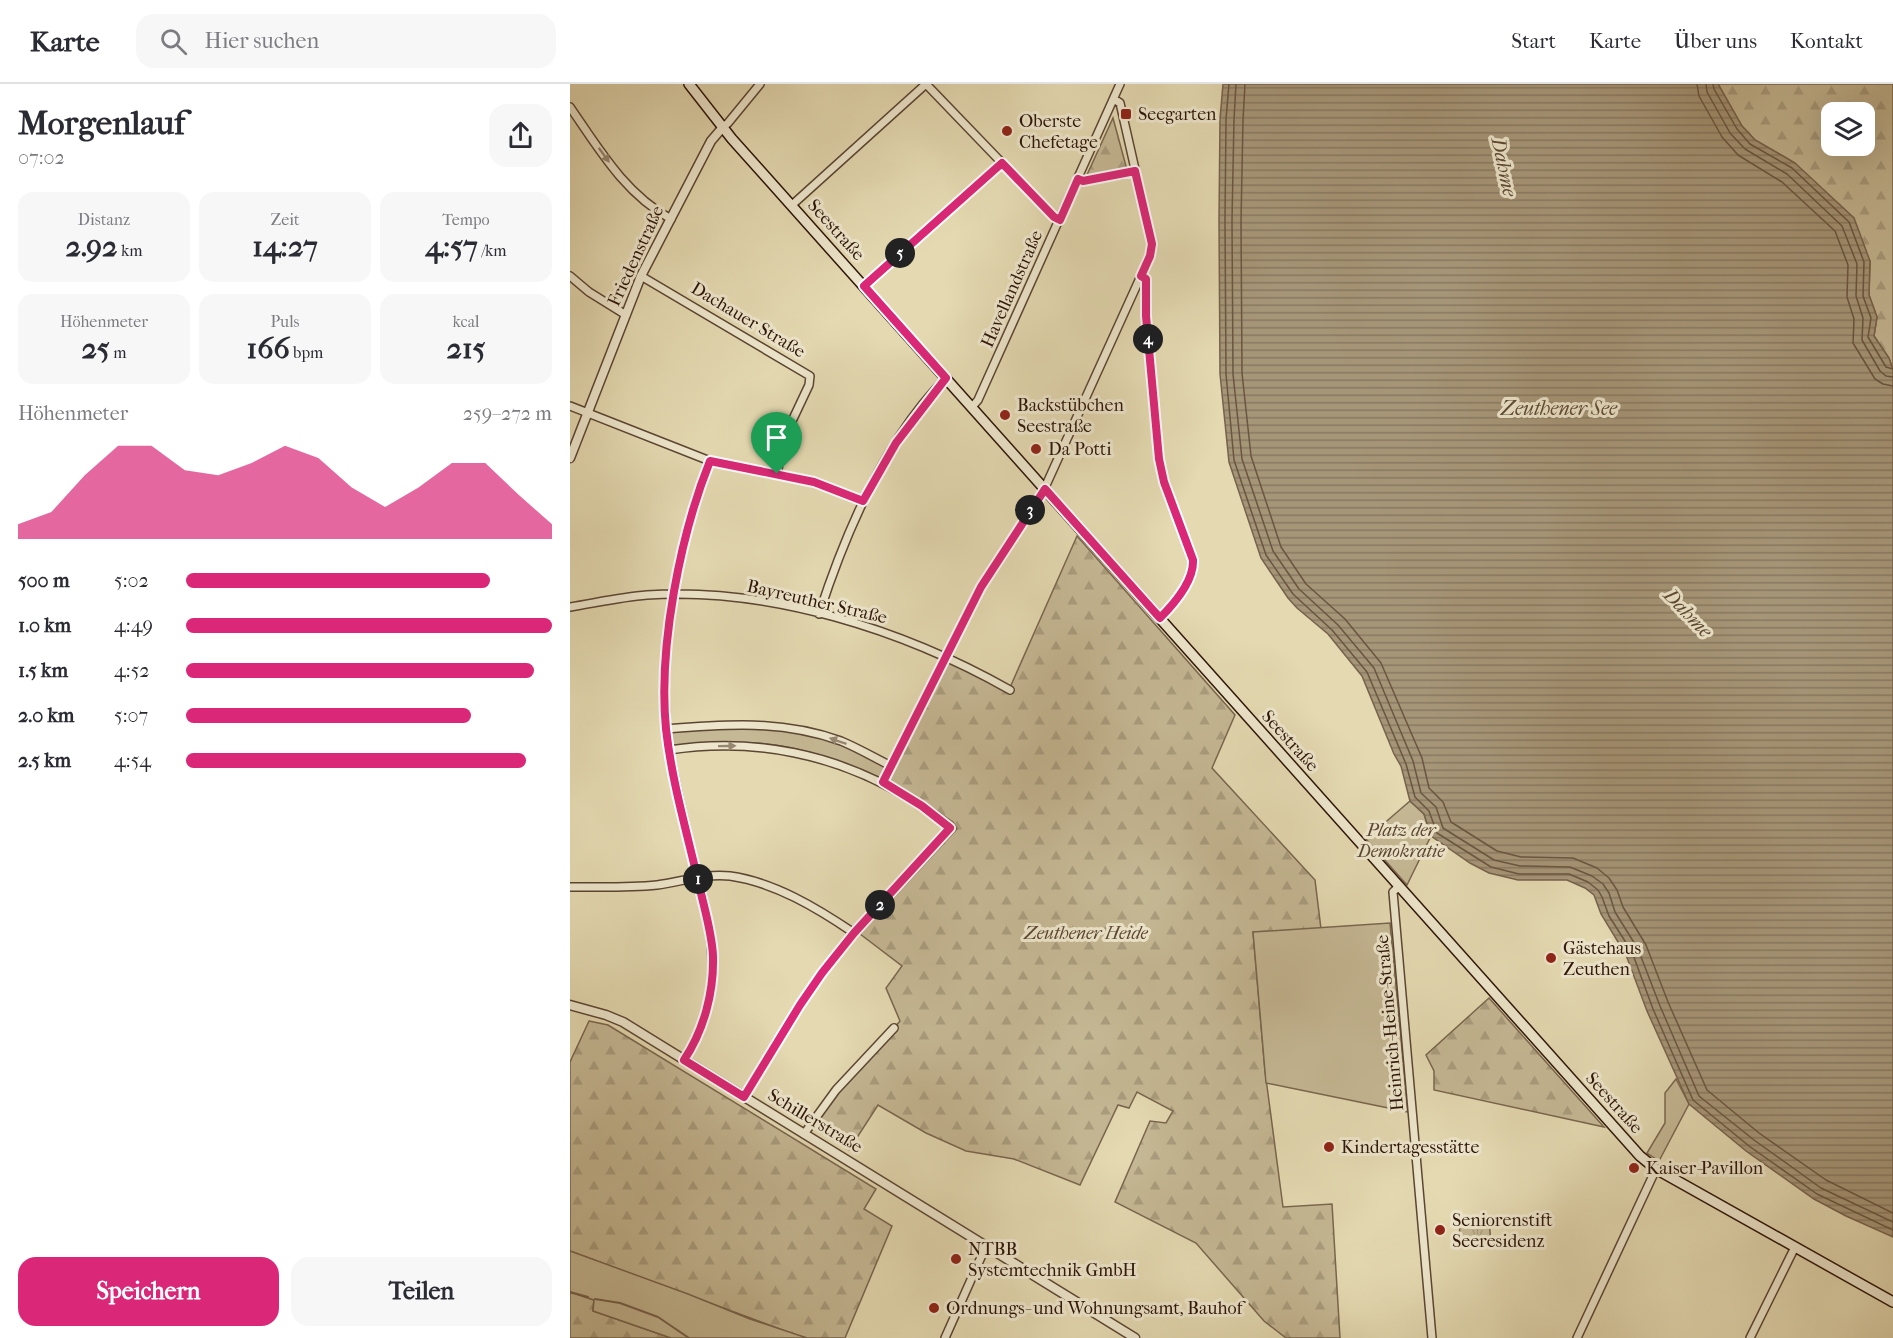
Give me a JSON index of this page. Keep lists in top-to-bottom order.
{
  "streets": {
    "main road": ["Seestraße"],
    "street": [
      "Friedenstraße",
      "Havellandstraße",
      "Dachauer Straße",
      "Bayreuther Straße",
      "Heinrich-Heine-Straße",
      "Schillerstraße"
    ]
  },
  "crossings": [
    ["Seestraße", "Friedenstraße"],
    ["Seestraße", "Havellandstraße"],
    ["Seestraße", "Heinrich-Heine-Straße"],
    ["Friedenstraße", "Dachauer Straße"]
  ],
  "water": ["Dahme", "Zeuthener See"],
  "parks": ["Platz der Demokratie", "Zeuthener Heide"],
  "places": {
    "transit": ["Seegarten"],
    "other": [
      "Oberste Chefetage",
      "Backstübchen Seestraße",
      "Da Potti",
      "Gästehaus Zeuthen",
      "Kindertagesstätte",
      "Kaiser-Pavillon",
      "Seniorenstift Seeresidenz",
      "NTBB Systemtechnik GmbH",
      "Ordnungs- und Wohnungsamt, Bauhof"
    ]
  },
  "page": {
    "header": "Karte",
    "search": "Hier suchen",
    "nav": [
      "Start",
      "Karte",
      "Über uns",
      "Kontakt"
    ],
    "heading": ["Morgenlauf", "07:02"],
    "stats": [
      ["Distanz", "2.92 km"],
      ["Zeit", "14:27"],
      ["Tempo", "4:57 /km"],
      ["Höhenmeter", "25 m"],
      ["Puls", "166 bpm"],
      ["kcal", "215"]
    ],
    "pins": [
      "5",
      "4",
      "3",
      "1",
      "2"
    ],
    "chart": ["Höhenmeter", "259–272 m"],
    "list": [
      {
        "name": "500 m",
        "note": "5:02"
      },
      {
        "name": "1.0 km",
        "note": "4:49"
      },
      {
        "name": "1.5 km",
        "note": "4:52"
      },
      {
        "name": "2.0 km",
        "note": "5:07"
      },
      {
        "name": "2.5 km",
        "note": "4:54"
      }
    ],
    "buttons": ["Speichern", "Teilen"]
  }
}
